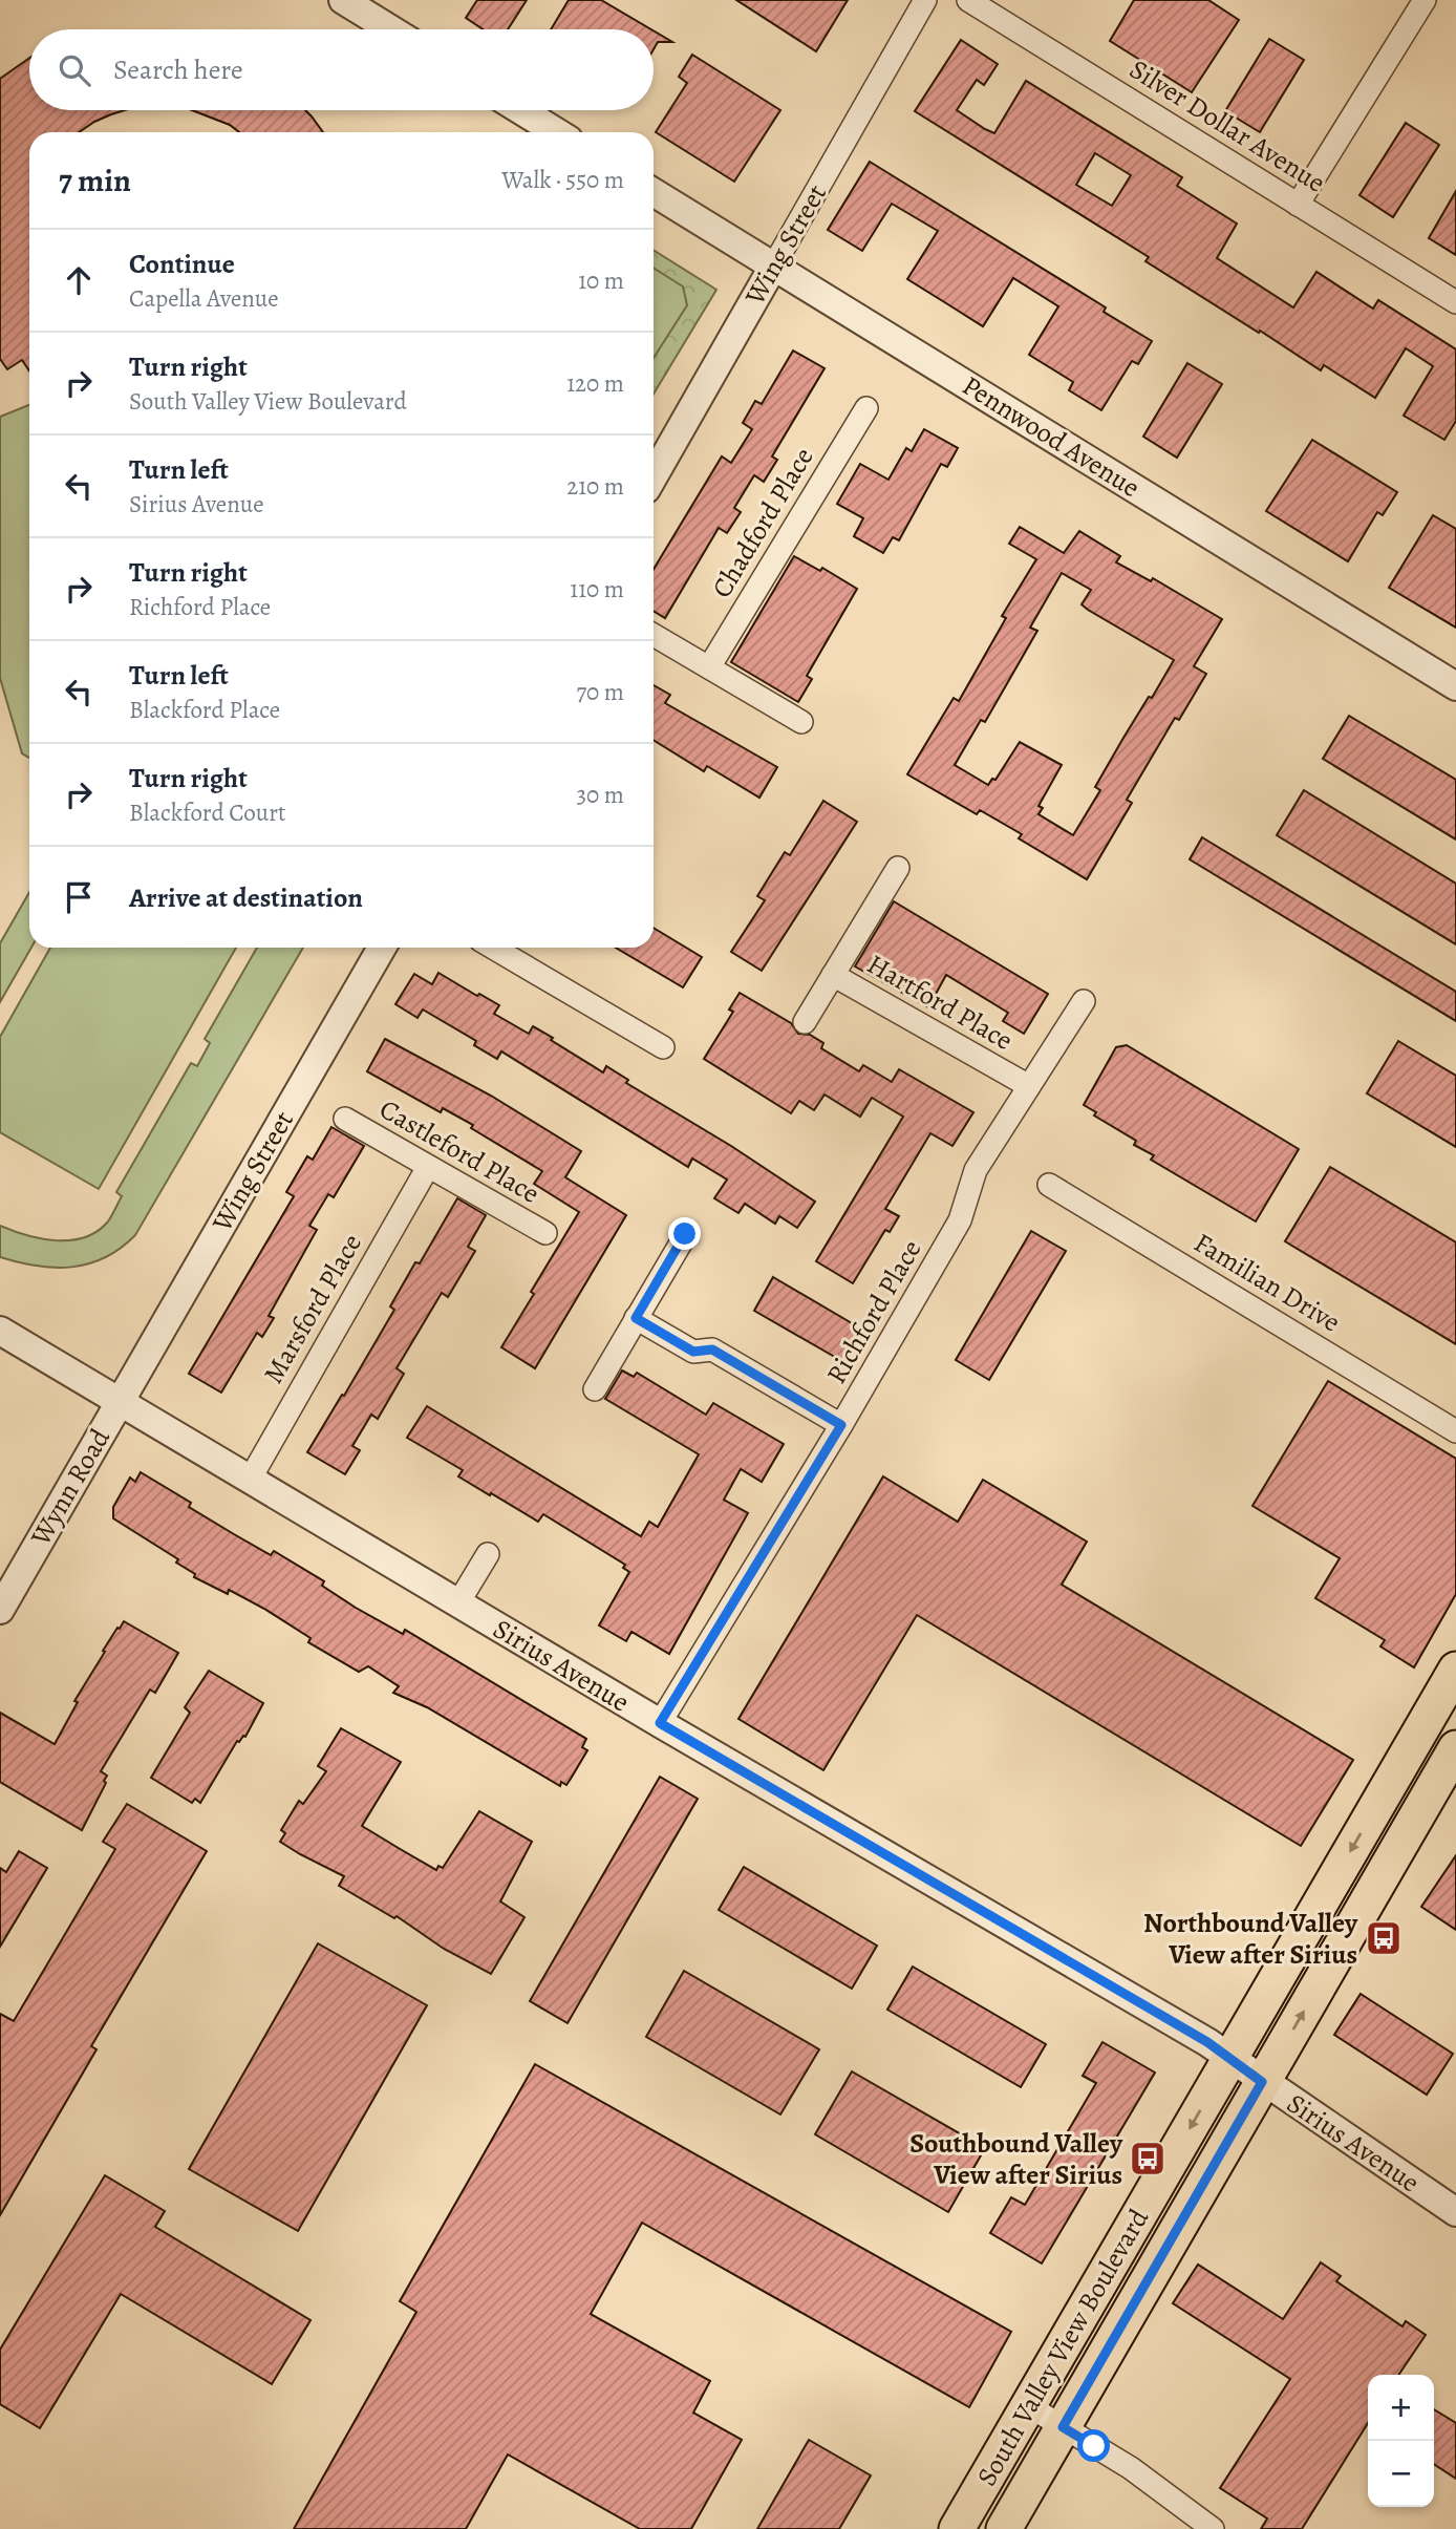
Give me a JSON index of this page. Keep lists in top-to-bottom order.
{
  "streets": {
    "main road": ["South Valley View Boulevard"],
    "street": [
      "Silver Dollar Avenue",
      "Wing Street",
      "Pennwood Avenue",
      "Chadford Place",
      "Hartford Place",
      "Castleford Place",
      "Familian Drive",
      "Marsford Place",
      "Richford Place",
      "Wynn Road",
      "Sirius Avenue"
    ]
  },
  "crossings": [
    ["Wing Street", "Pennwood Avenue"],
    ["Wing Street", "Wynn Road"],
    ["Wing Street", "Sirius Avenue"],
    ["Hartford Place", "Richford Place"],
    ["Castleford Place", "Marsford Place"],
    ["Marsford Place", "Sirius Avenue"],
    ["Richford Place", "Sirius Avenue"],
    ["Wynn Road", "Sirius Avenue"],
    ["Sirius Avenue", "South Valley View Boulevard"]
  ],
  "places": {
    "bus stop": ["Northbound Valley View after Sirius", "Southbound Valley View after Sirius"]
  },
  "page": {
    "search": "Search here",
    "heading": ["7 min", "Walk · 550 m"],
    "list": [
      ["Continue", "Capella Avenue", "10 m"],
      ["Turn right", "South Valley View Boulevard", "120 m"],
      ["Turn left", "Sirius Avenue", "210 m"],
      ["Turn right", "Richford Place", "110 m"],
      ["Turn left", "Blackford Place", "70 m"],
      ["Turn right", "Blackford Court", "30 m"],
      "Arrive at destination"
    ],
    "map_buttons": ["+", "−"]
  }
}
